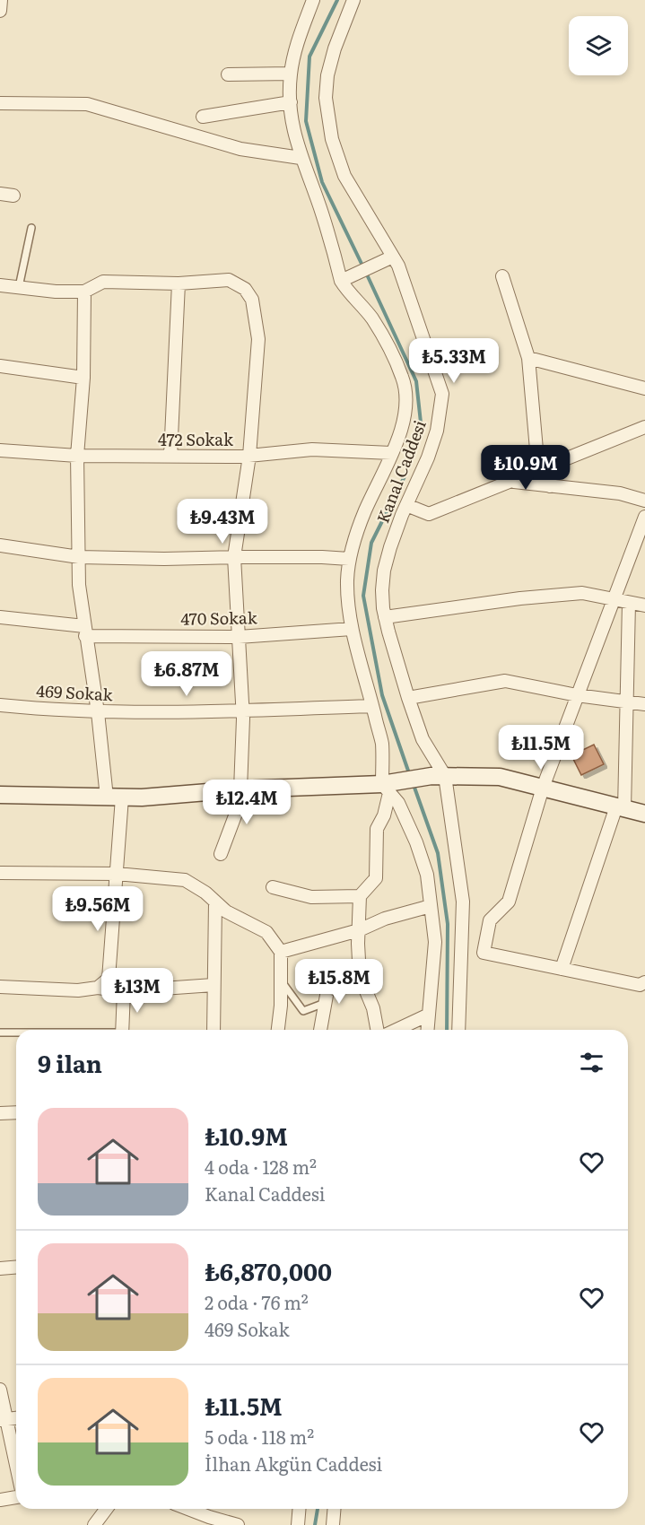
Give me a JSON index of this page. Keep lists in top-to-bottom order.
{
  "streets": {
    "street": [
      "472 Sokak",
      "Kanal Caddesi",
      "470 Sokak",
      "469 Sokak"
    ]
  },
  "page": {
    "price": [
      "₺5.33M",
      "₺10.9M",
      "₺9.43M",
      "₺6.87M",
      "₺11.5M",
      "₺12.4M",
      "₺9.56M",
      "₺15.8M",
      "₺13M"
    ],
    "heading": "9 ilan",
    "list": [
      {
        "name": "₺10.9M",
        "note": "4 oda · 128 m² · Kanal Caddesi"
      },
      {
        "name": "₺6,870,000",
        "note": "2 oda · 76 m² · 469 Sokak"
      },
      {
        "name": "₺11.5M",
        "note": "5 oda · 118 m² · İlhan Akgün Caddesi"
      }
    ]
  }
}
